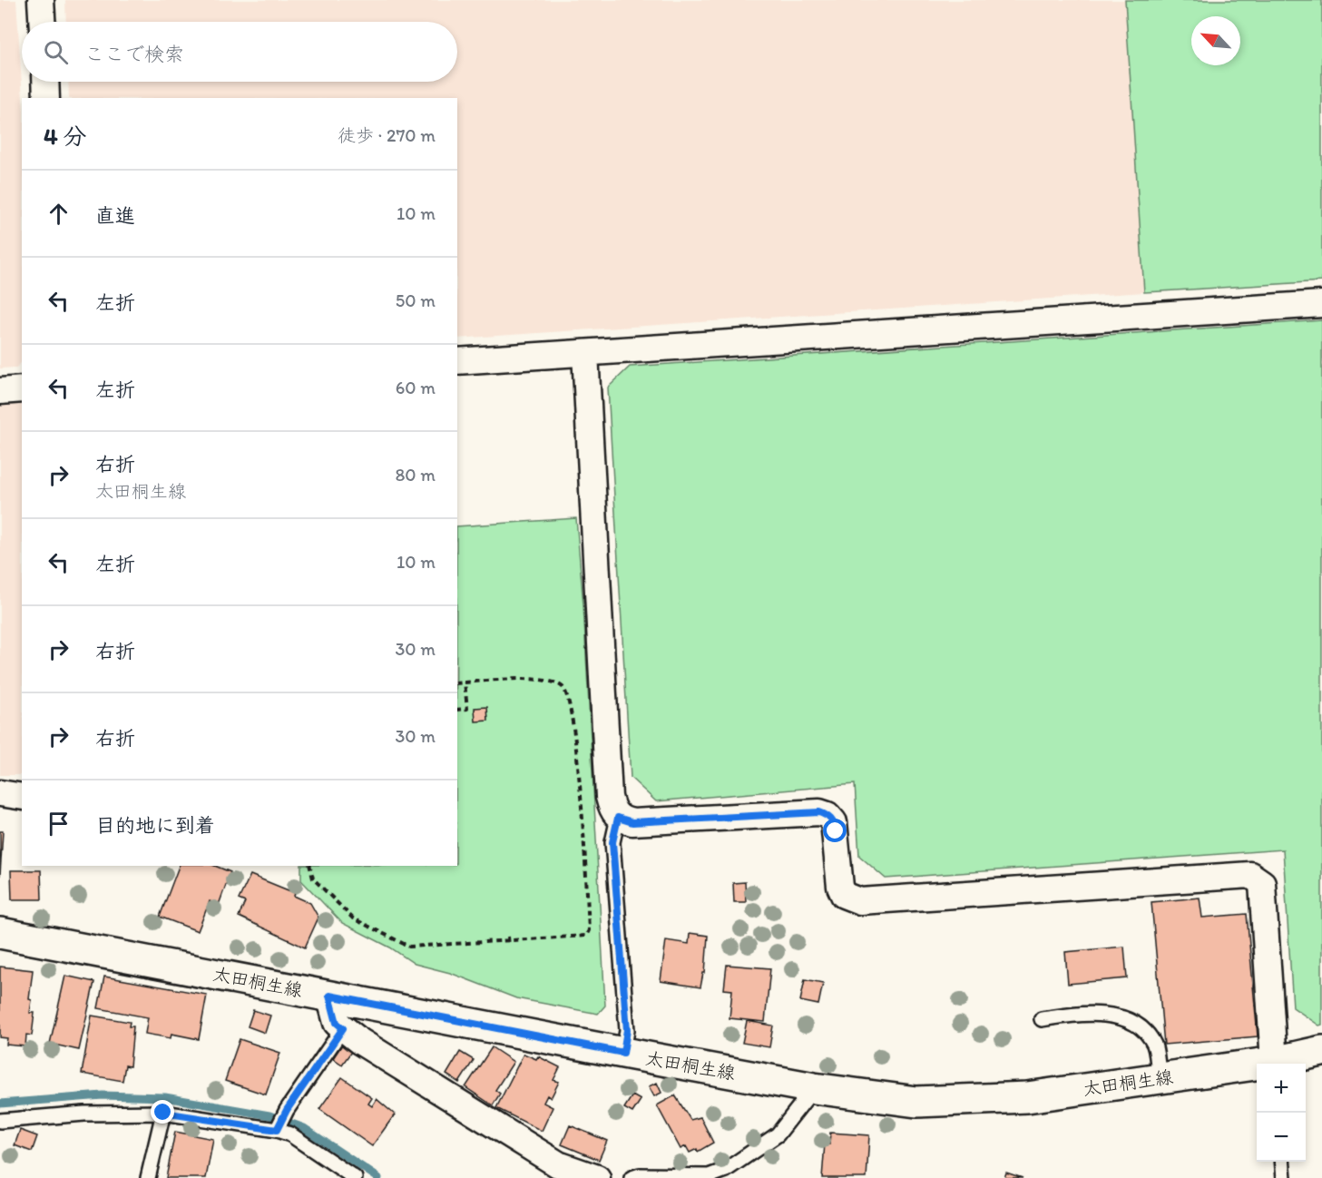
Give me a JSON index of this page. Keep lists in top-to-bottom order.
{
  "streets": {
    "main road": ["太田桐生線"]
  },
  "north": "top left",
  "page": {
    "search": "ここで検索",
    "heading": ["4 分", "徒歩 · 270 m"],
    "list": [
      ["直進", "10 m"],
      ["左折", "50 m"],
      ["左折", "60 m"],
      ["右折", "太田桐生線", "80 m"],
      ["左折", "10 m"],
      ["右折", "30 m"],
      ["右折", "30 m"],
      "目的地に到着"
    ],
    "map_buttons": ["+", "−"]
  }
}
